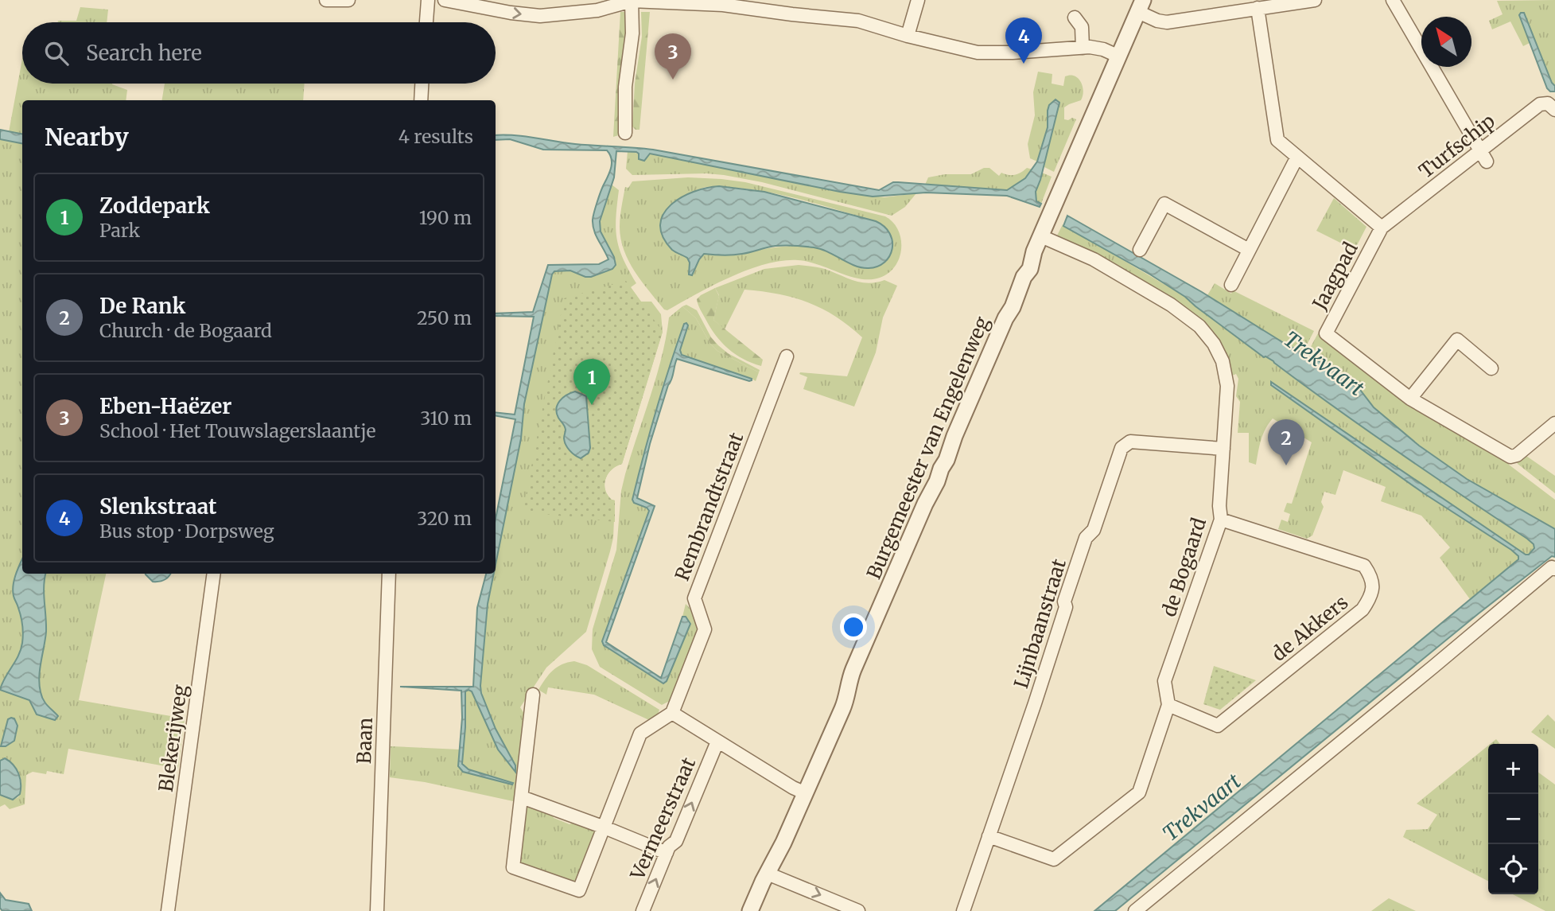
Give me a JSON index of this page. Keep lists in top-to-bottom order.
{
  "streets": {
    "street": [
      "Turfschip",
      "Jaagpad",
      "Burgemeester van Engelenweg",
      "Rembrandtstraat",
      "de Bogaard",
      "Lijnbaanstraat",
      "de Akkers",
      "Blekerijweg",
      "Baan",
      "Vermeerstraat"
    ]
  },
  "crossings": [
    ["Turfschip", "Jaagpad"],
    ["Burgemeester van Engelenweg", "de Bogaard"],
    ["de Bogaard", "Lijnbaanstraat"],
    ["de Bogaard", "de Akkers"]
  ],
  "water": ["Trekvaart"],
  "north": "top left",
  "page": {
    "pins": [
      "4",
      "3",
      "1",
      "2"
    ],
    "search": "Search here",
    "heading": ["Nearby", "4 results"],
    "list": [
      {
        "mark": "1",
        "name": "Zoddepark",
        "note": "Park",
        "value": "190 m"
      },
      {
        "mark": "2",
        "name": "De Rank",
        "note": "Church · de Bogaard",
        "value": "250 m"
      },
      {
        "mark": "3",
        "name": "Eben-Haëzer",
        "note": "School · Het Touwslagerslaantje",
        "value": "310 m"
      },
      {
        "mark": "4",
        "name": "Slenkstraat",
        "note": "Bus stop · Dorpsweg",
        "value": "320 m"
      }
    ],
    "map_buttons": ["+", "−"]
  }
}
